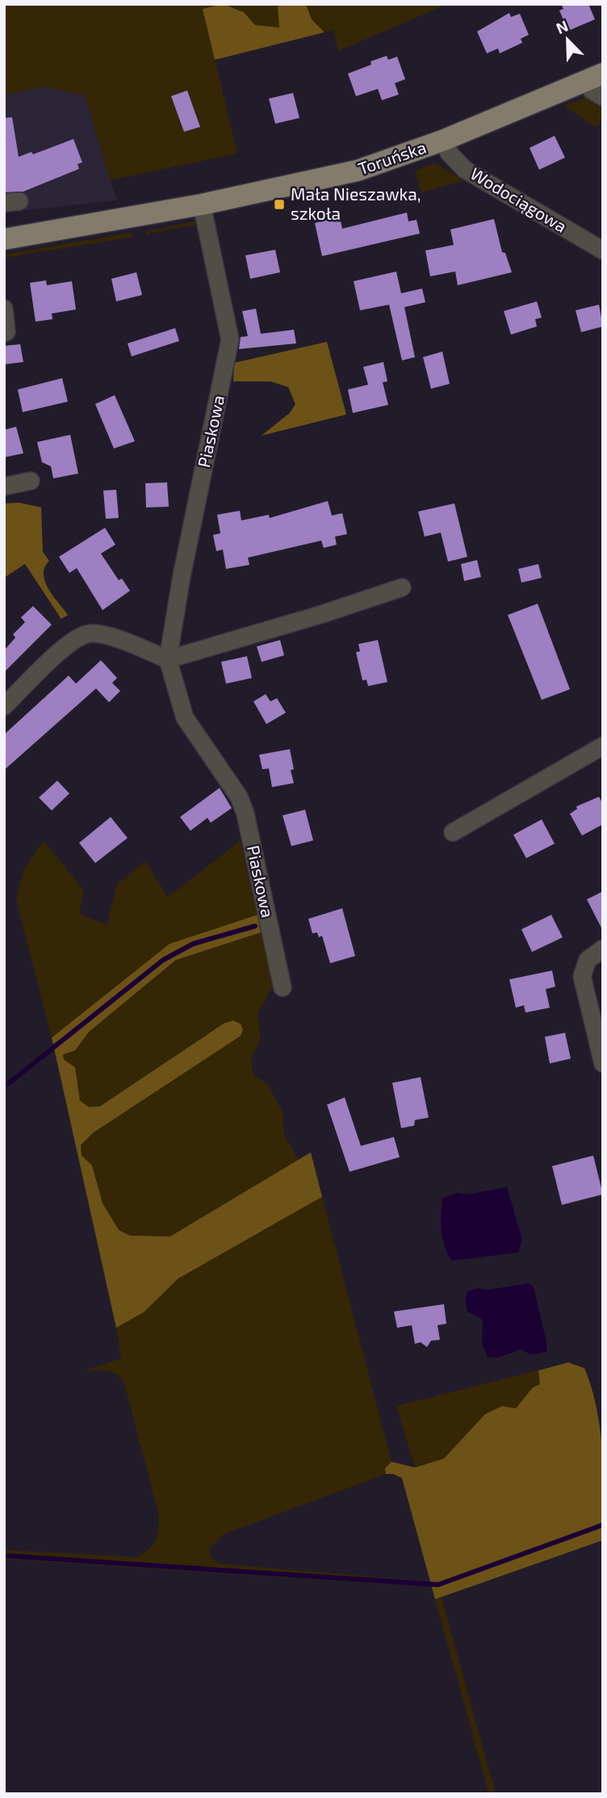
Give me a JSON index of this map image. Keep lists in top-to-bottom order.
{
  "streets": {
    "main road": ["Toruńska"],
    "street": ["Wodociągowa", "Piaskowa"]
  },
  "crossings": [
    ["Toruńska", "Wodociągowa"],
    ["Toruńska", "Piaskowa"]
  ],
  "places": {
    "transit": ["Mała Nieszawka, szkoła"]
  },
  "north": "top left"
}
